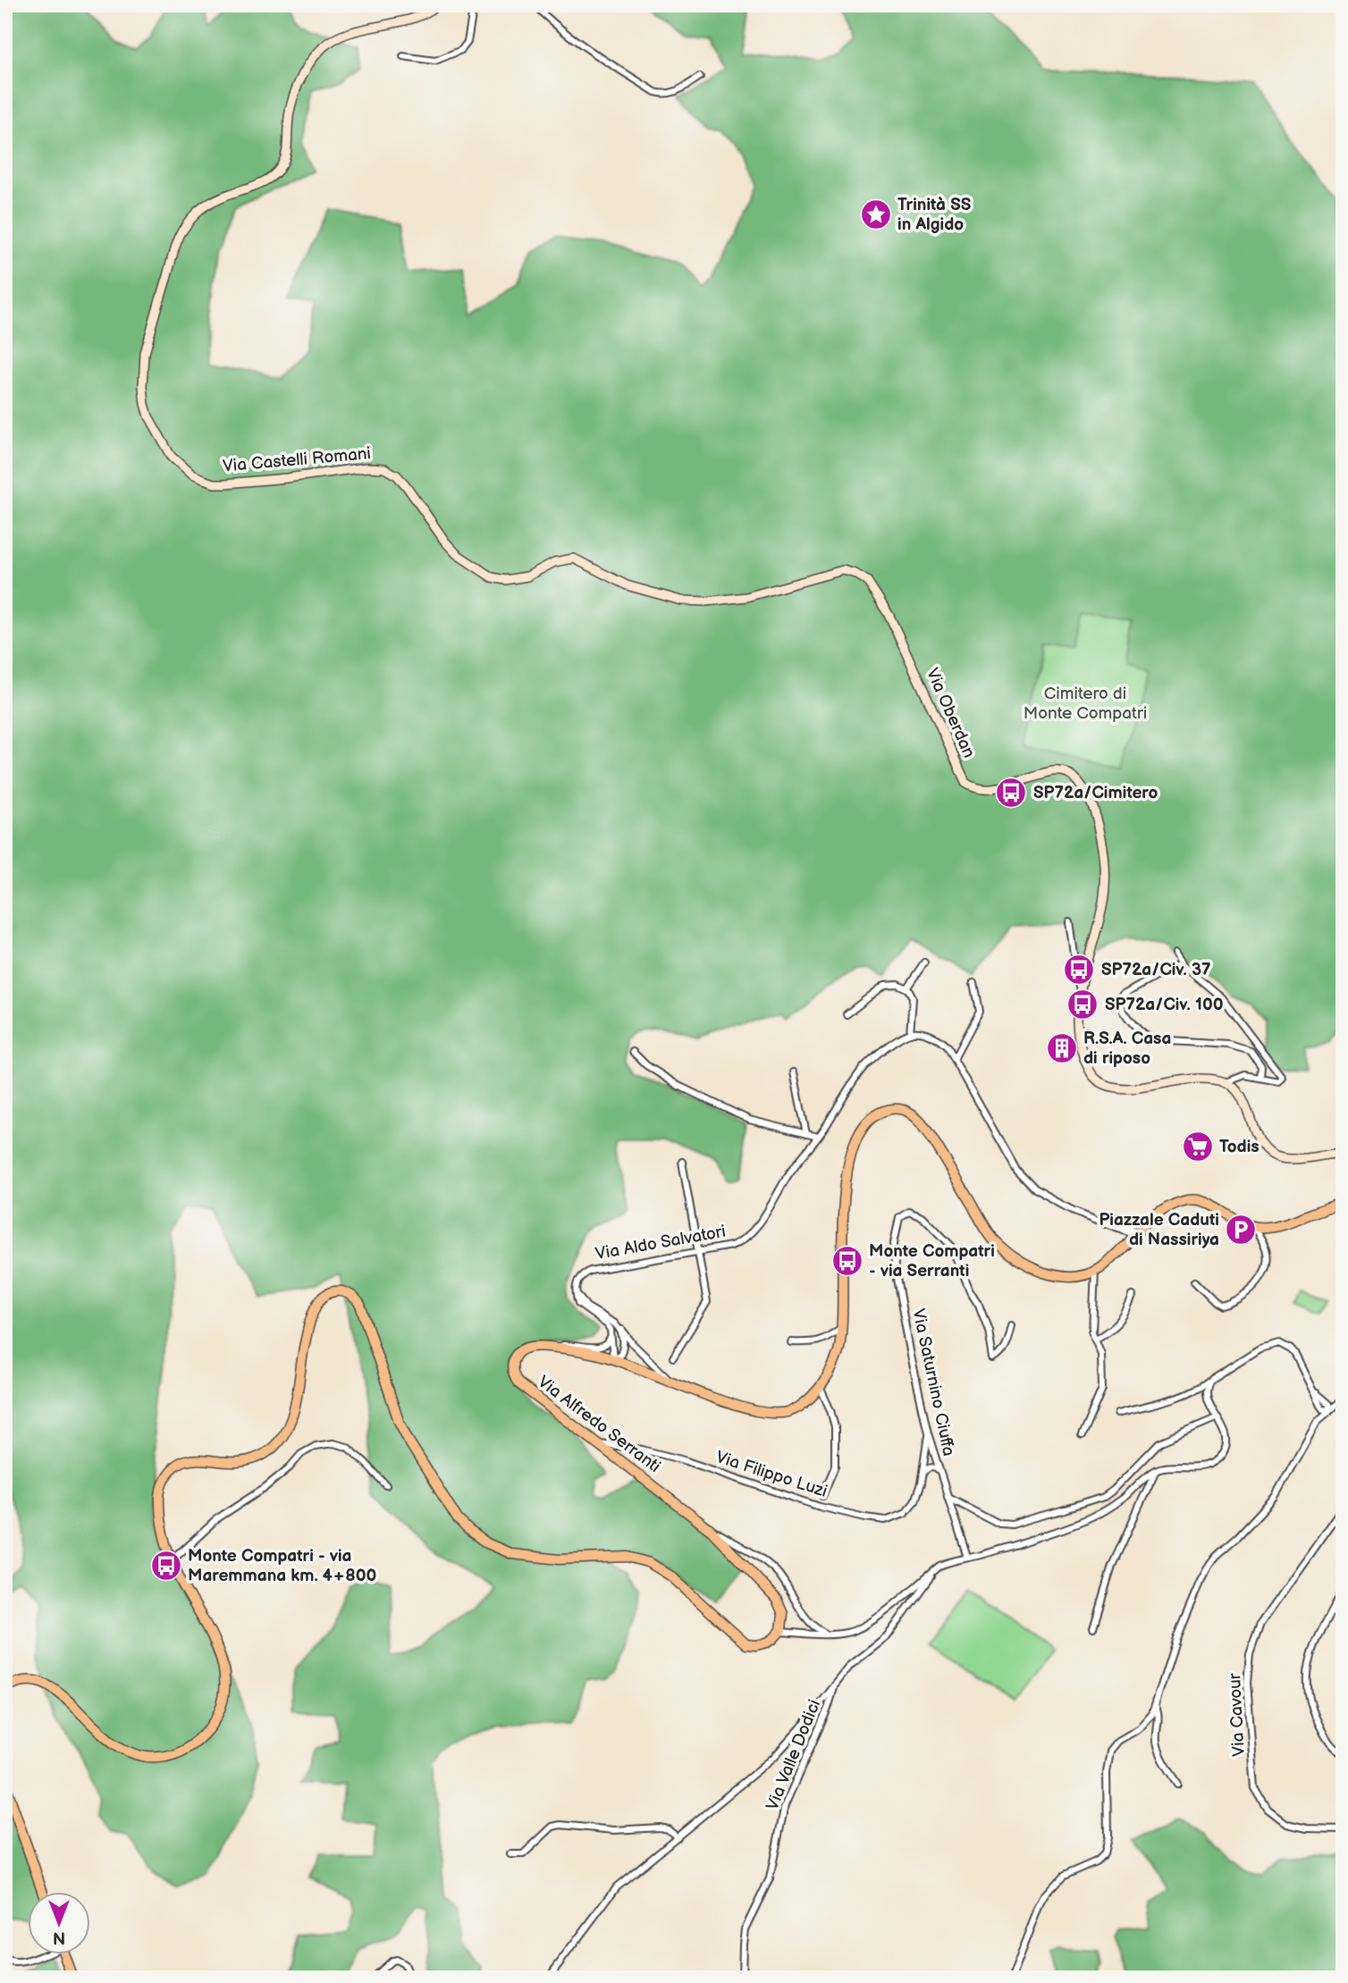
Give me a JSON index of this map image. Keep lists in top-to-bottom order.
{
  "streets": {
    "main road": ["Via Alfredo Serranti"],
    "street": [
      "Via Castelli Romani",
      "Via Oberdan",
      "Via Aldo Salvatori",
      "Via Saturnino Ciuffa",
      "Via Filippo Luzi",
      "Via Cavour",
      "Via Valle Dodici"
    ]
  },
  "crossings": [
    ["Via Castelli Romani", "Via Oberdan"],
    ["Via Saturnino Ciuffa", "Via Filippo Luzi"],
    ["Via Alfredo Serranti", "Via Filippo Luzi"]
  ],
  "parks": ["Cimitero di Monte Compatri"],
  "places": {
    "place": ["Trinità SS in Algido"],
    "bus stop": [
      "SP72a/Cimitero",
      "SP72a/Civ. 37",
      "SP72a/Civ. 100",
      "Monte Compatri - via Serranti",
      "Monte Compatri - via Maremmana km. 4+800"
    ],
    "building": ["R.S.A. Casa di riposo"],
    "supermarket": ["Todis"],
    "parking": ["Piazzale Caduti di Nassiriya"]
  },
  "north": "bottom"
}
